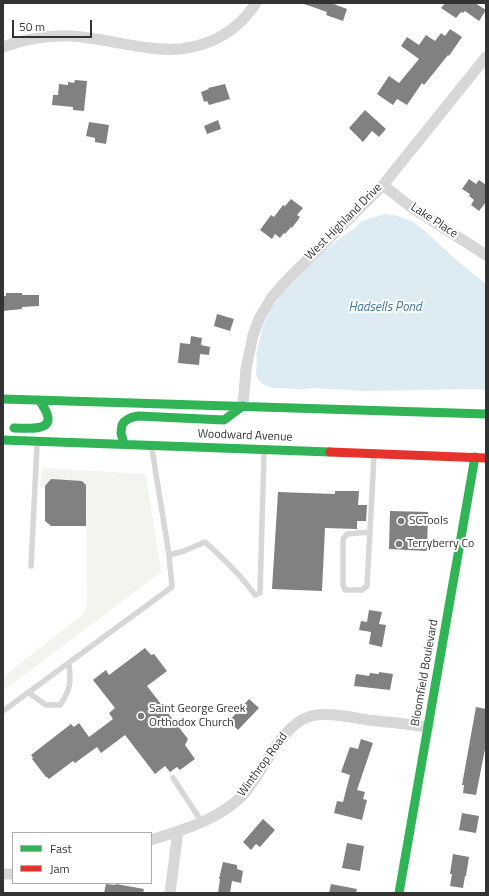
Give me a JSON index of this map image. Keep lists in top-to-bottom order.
{
  "streets": {
    "main road": ["Woodward Avenue", "Bloomfield Boulevard"],
    "street": ["Lake Place", "West Highland Drive", "Winthrop Road"]
  },
  "crossings": [
    ["Lake Place", "West Highland Drive"],
    ["Woodward Avenue", "Bloomfield Boulevard"],
    ["Bloomfield Boulevard", "Winthrop Road"]
  ],
  "water": ["Hadsells Pond"],
  "places": ["SCTools", "Terryberry Co", "Saint George Greek Orthodox Church"],
  "legend": ["Fast", "Jam"],
  "scale_bar": "50 m"
}
